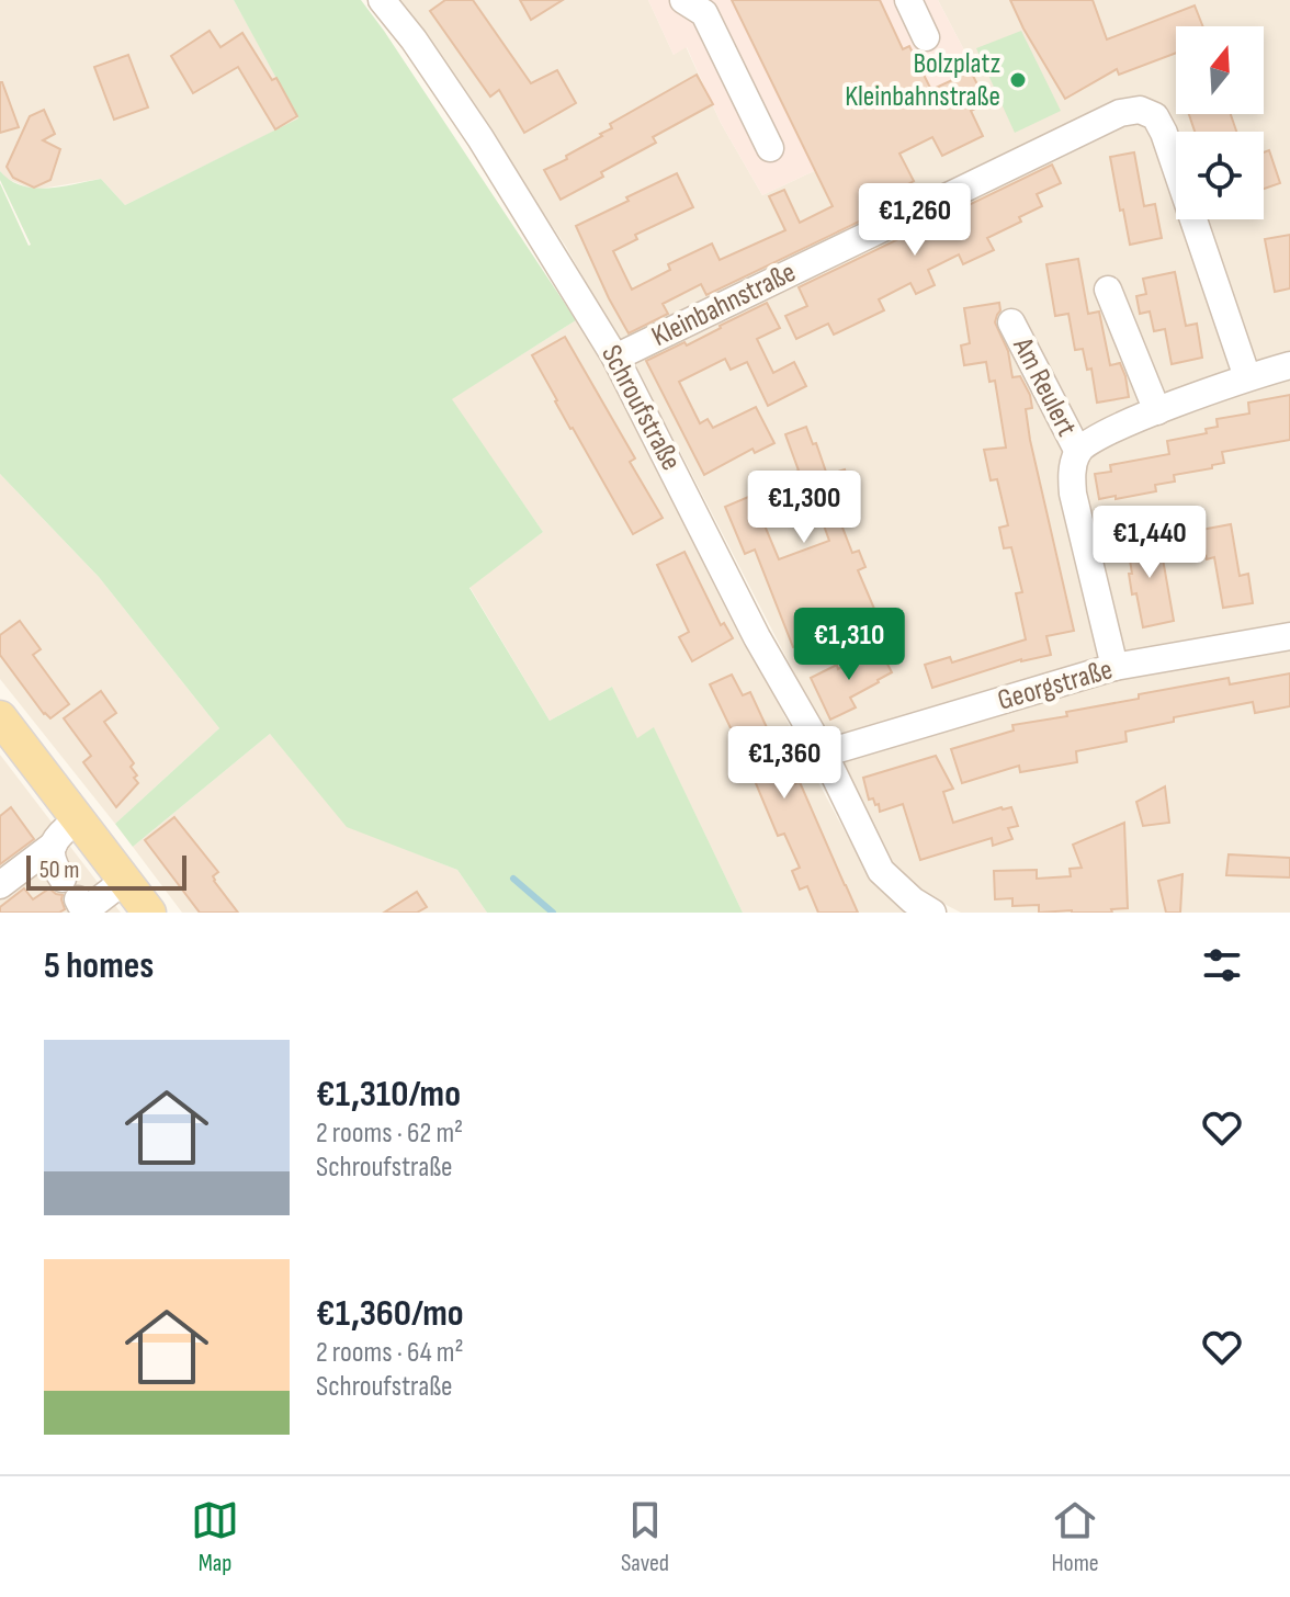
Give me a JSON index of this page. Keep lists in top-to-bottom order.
{
  "streets": {
    "street": [
      "Kleinbahnstraße",
      "Am Reulert",
      "Schroufstraße",
      "Georgstraße"
    ]
  },
  "crossings": [
    ["Kleinbahnstraße", "Am Reulert"],
    ["Kleinbahnstraße", "Schroufstraße"],
    ["Am Reulert", "Georgstraße"],
    ["Schroufstraße", "Georgstraße"]
  ],
  "places": ["Bolzplatz Kleinbahnstraße"],
  "scale_bar": "50 m",
  "north": "top",
  "page": {
    "price": [
      "€1,260",
      "€1,300",
      "€1,440",
      "€1,310",
      "€1,360"
    ],
    "scale": "50 m",
    "heading": "5 homes",
    "list": [
      {
        "name": "€1,310/mo",
        "note": "2 rooms · 62 m² · Schroufstraße"
      },
      {
        "name": "€1,360/mo",
        "note": "2 rooms · 64 m² · Schroufstraße"
      }
    ],
    "tabs": ["Map", "Saved", "Home"]
  }
}
